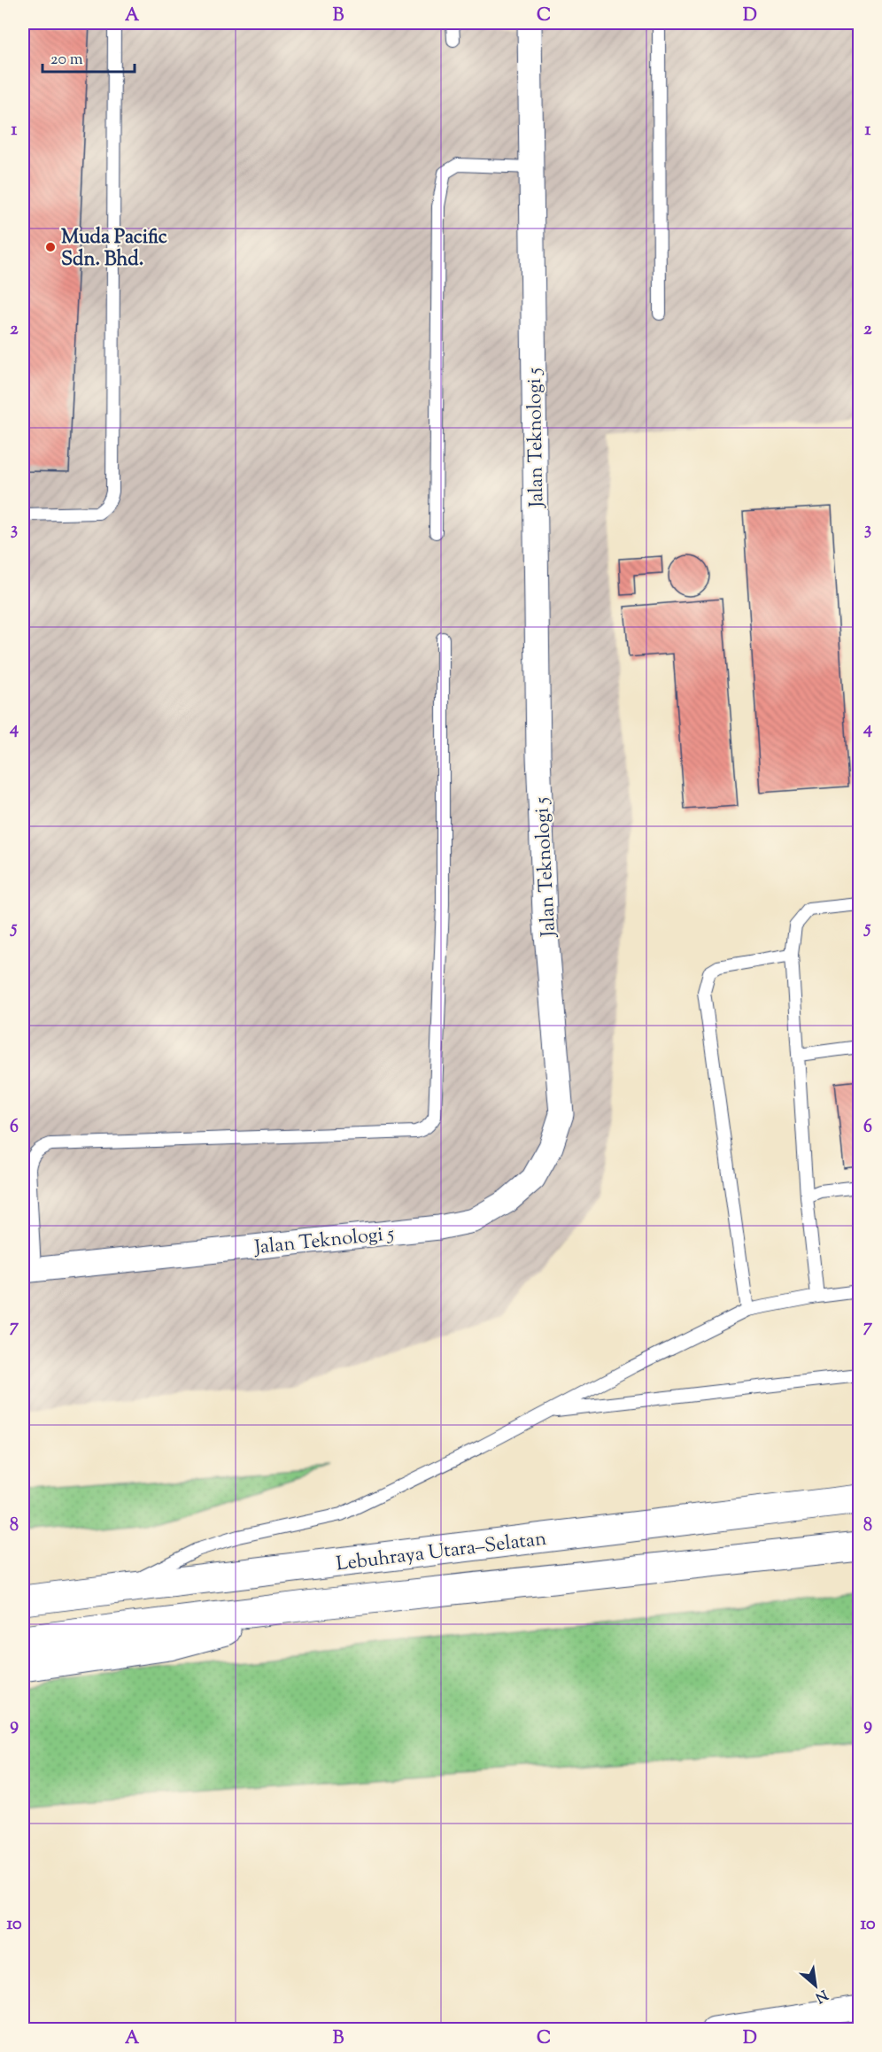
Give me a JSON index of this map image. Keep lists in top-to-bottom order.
{
  "streets": {
    "highway": ["Lebuhraya Utara–Selatan"],
    "street": ["Jalan Teknologi 5"]
  },
  "places": ["Muda Pacific Sdn. Bhd."],
  "scale_bar": "20 m",
  "north": "bottom right",
  "grid": {
    "columns": [
      "A",
      "B",
      "C",
      "D"
    ],
    "rows": [
      "1",
      "2",
      "3",
      "4",
      "5",
      "6",
      "7",
      "8",
      "9",
      "10"
    ]
  }
}
